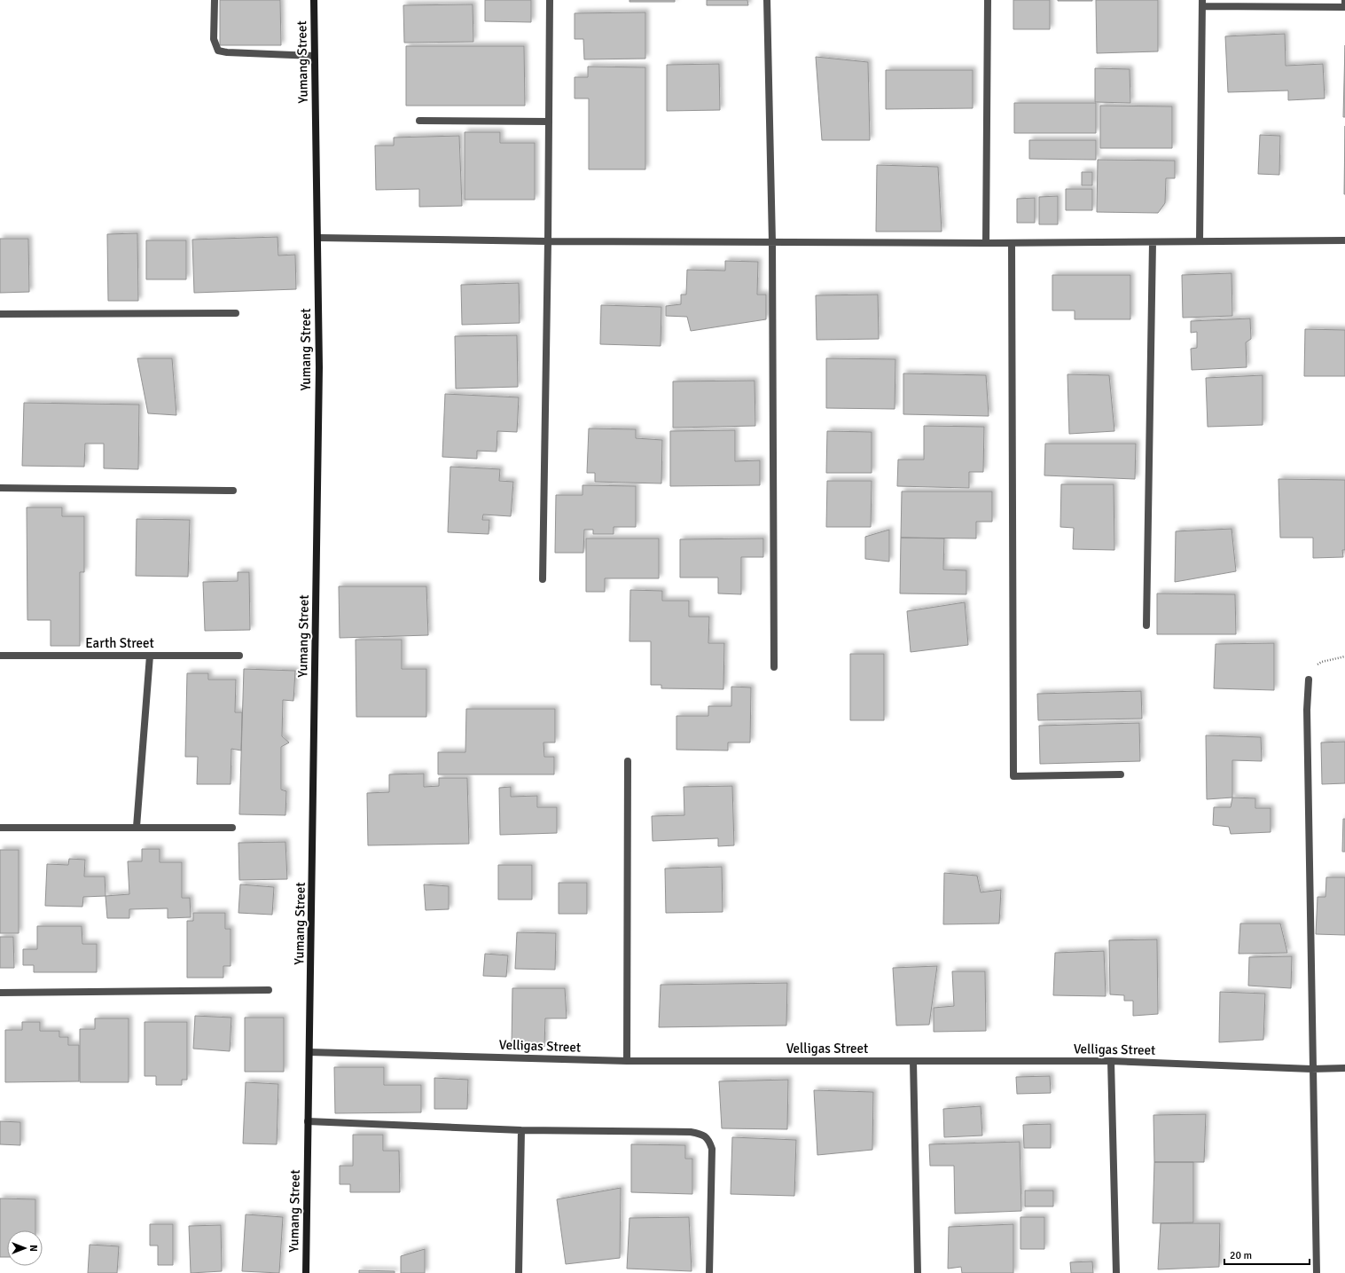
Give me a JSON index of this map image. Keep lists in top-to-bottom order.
{
  "streets": {
    "main road": ["Yumang Street"],
    "street": ["Earth Street", "Velligas Street"]
  },
  "crossings": [
    ["Yumang Street", "Velligas Street"]
  ],
  "scale_bar": "20 m",
  "north": "right"
}
